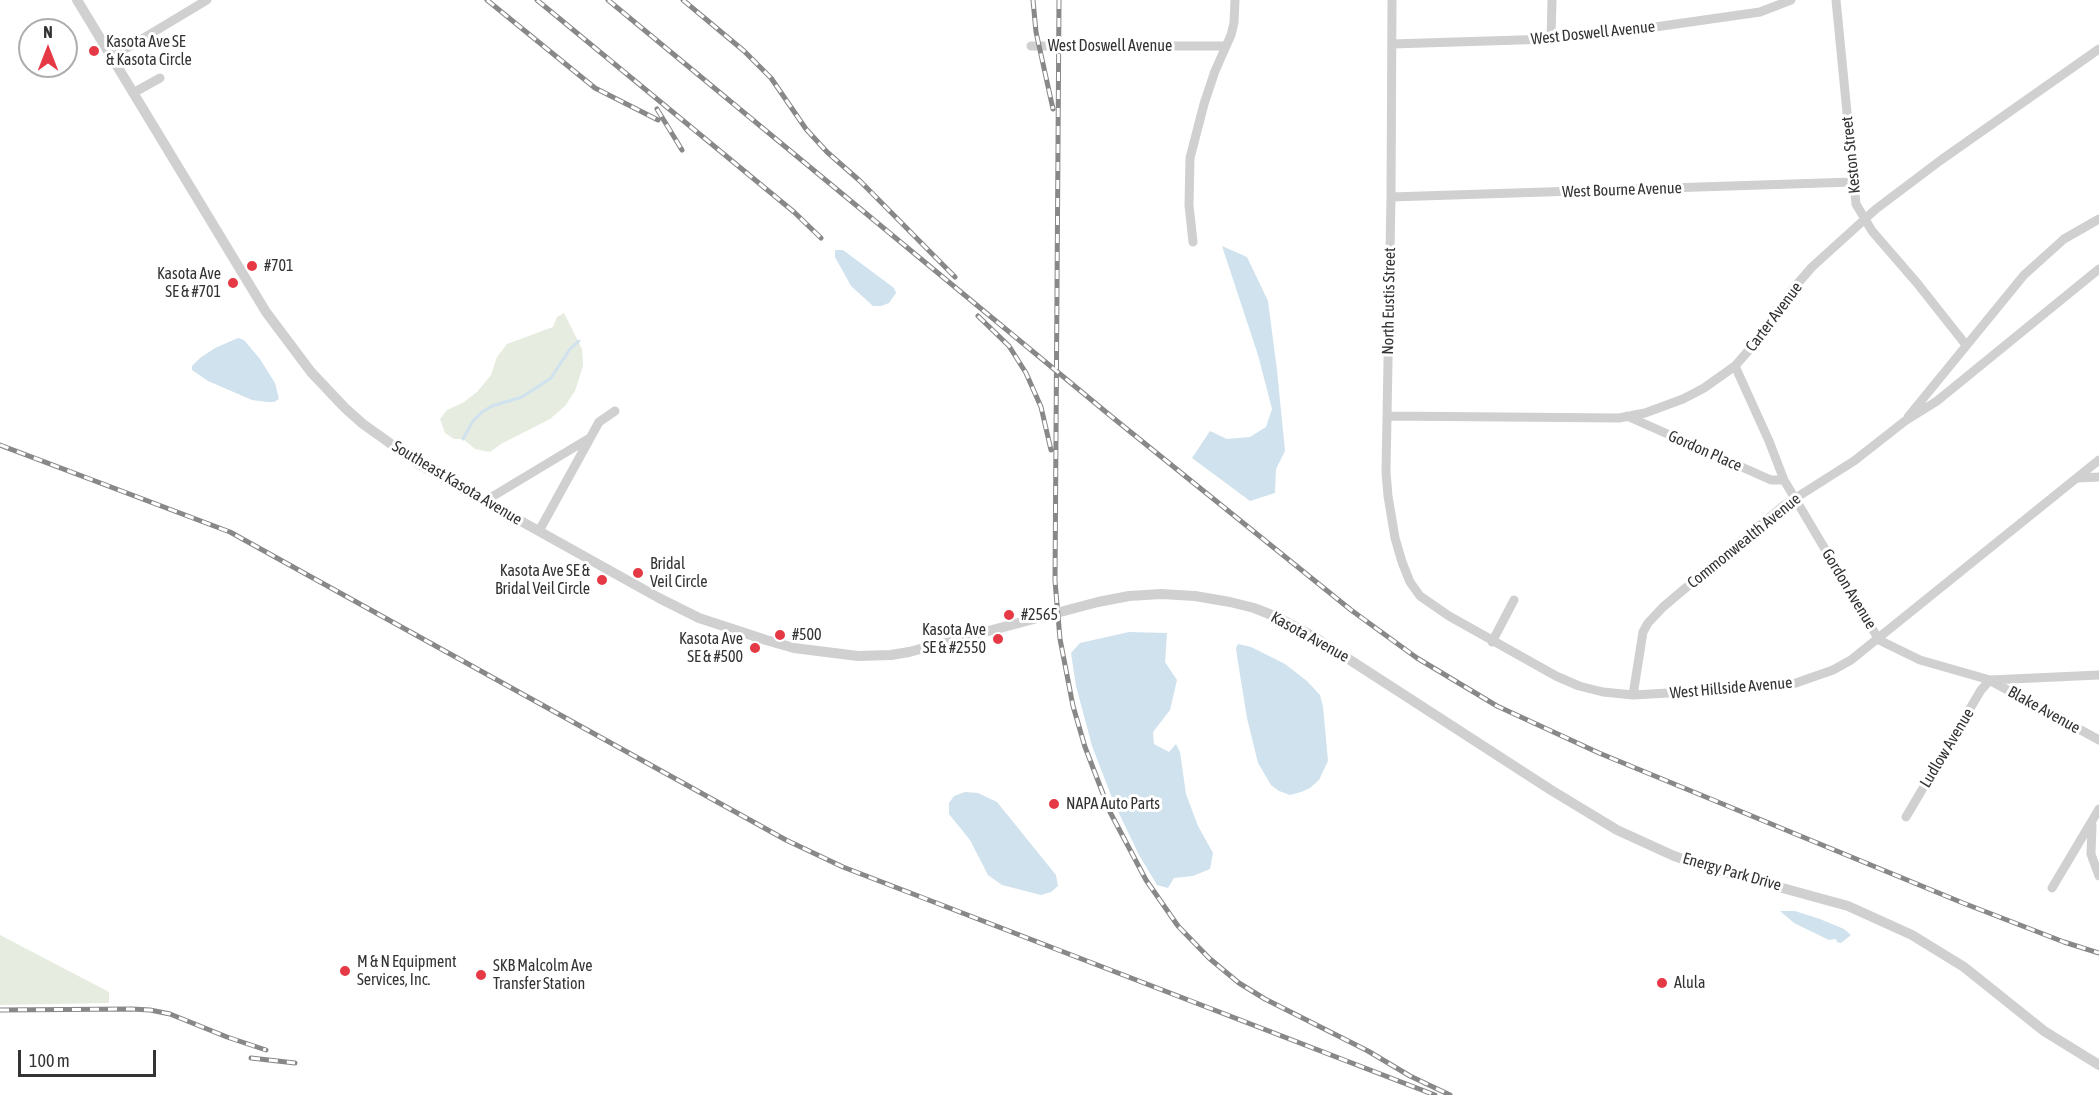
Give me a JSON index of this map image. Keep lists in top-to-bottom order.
{
  "streets": {
    "street": [
      "West Doswell Avenue",
      "Keston Street",
      "West Bourne Avenue",
      "North Eustis Street",
      "Carter Avenue",
      "Gordon Place",
      "Southeast Kasota Avenue",
      "Commonwealth Avenue",
      "Gordon Avenue",
      "Kasota Avenue",
      "West Hillside Avenue",
      "Blake Avenue",
      "Ludlow Avenue",
      "Energy Park Drive"
    ]
  },
  "crossings": [
    ["West Doswell Avenue", "North Eustis Street"],
    ["Keston Street", "West Bourne Avenue"],
    ["Keston Street", "Carter Avenue"],
    ["Keston Street", "Commonwealth Avenue"],
    ["West Bourne Avenue", "North Eustis Street"],
    ["North Eustis Street", "Carter Avenue"],
    ["North Eustis Street", "West Hillside Avenue"],
    ["Carter Avenue", "Gordon Place"],
    ["Carter Avenue", "Gordon Avenue"],
    ["Gordon Place", "Gordon Avenue"],
    ["Southeast Kasota Avenue", "Kasota Avenue"],
    ["Commonwealth Avenue", "Gordon Avenue"],
    ["Commonwealth Avenue", "West Hillside Avenue"],
    ["Gordon Avenue", "West Hillside Avenue"],
    ["Gordon Avenue", "Blake Avenue"],
    ["Gordon Avenue", "Ludlow Avenue"],
    ["Kasota Avenue", "Energy Park Drive"],
    ["Blake Avenue", "Ludlow Avenue"]
  ],
  "places": [
    "Kasota Ave SE & Kasota Circle",
    "#701",
    "Kasota Ave SE & #701",
    "Bridal Veil Circle",
    "Kasota Ave SE & Bridal Veil Circle",
    "#2565",
    "#500",
    "Kasota Ave SE & #2550",
    "Kasota Ave SE & #500",
    "NAPA Auto Parts",
    "M & N Equipment Services, Inc.",
    "SKB Malcolm Ave Transfer Station",
    "Alula"
  ],
  "scale_bar": "100 m",
  "north": "top"
}
